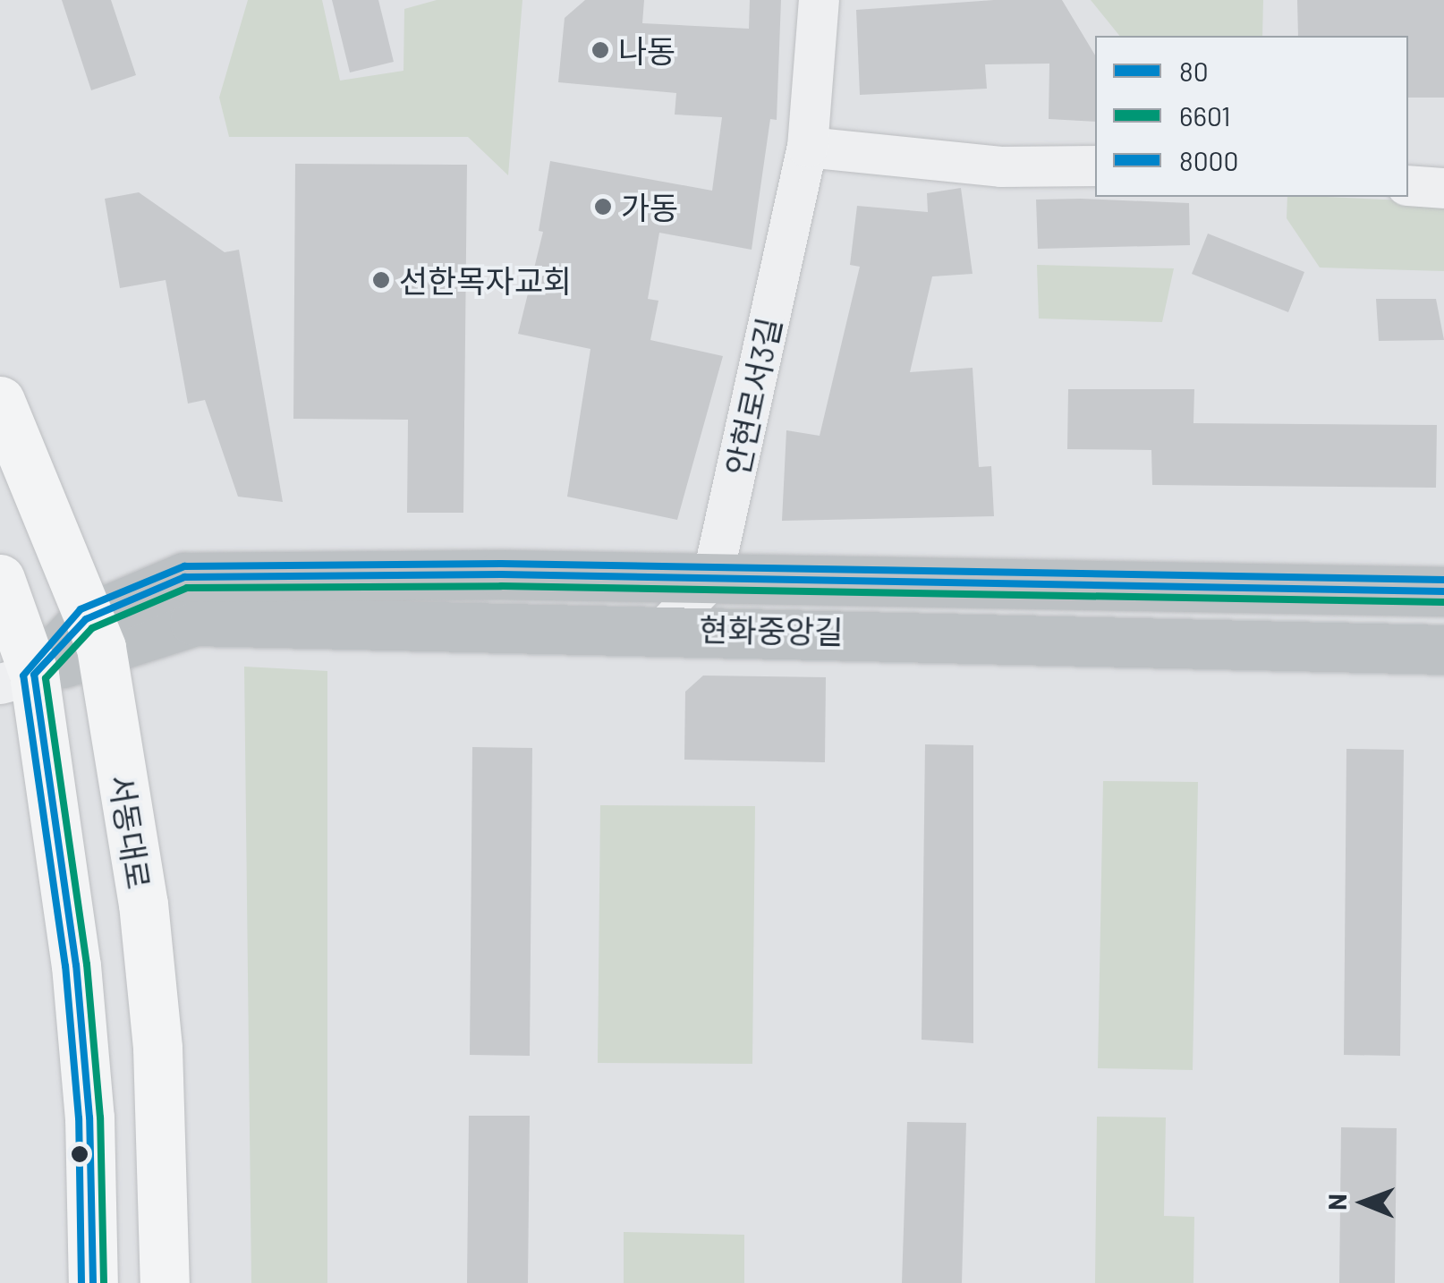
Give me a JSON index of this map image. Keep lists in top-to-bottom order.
{
  "streets": {
    "main road": ["서동대로"],
    "street": ["안현로서3길", "현화중앙길"]
  },
  "crossings": [
    ["현화중앙길", "서동대로"]
  ],
  "places": ["나동", "가동", "선한목자교회"],
  "lines": ["transit line 8000", "transit line 80", "transit line 6601"],
  "legend": ["80", "6601", "8000"],
  "north": "left"
}
